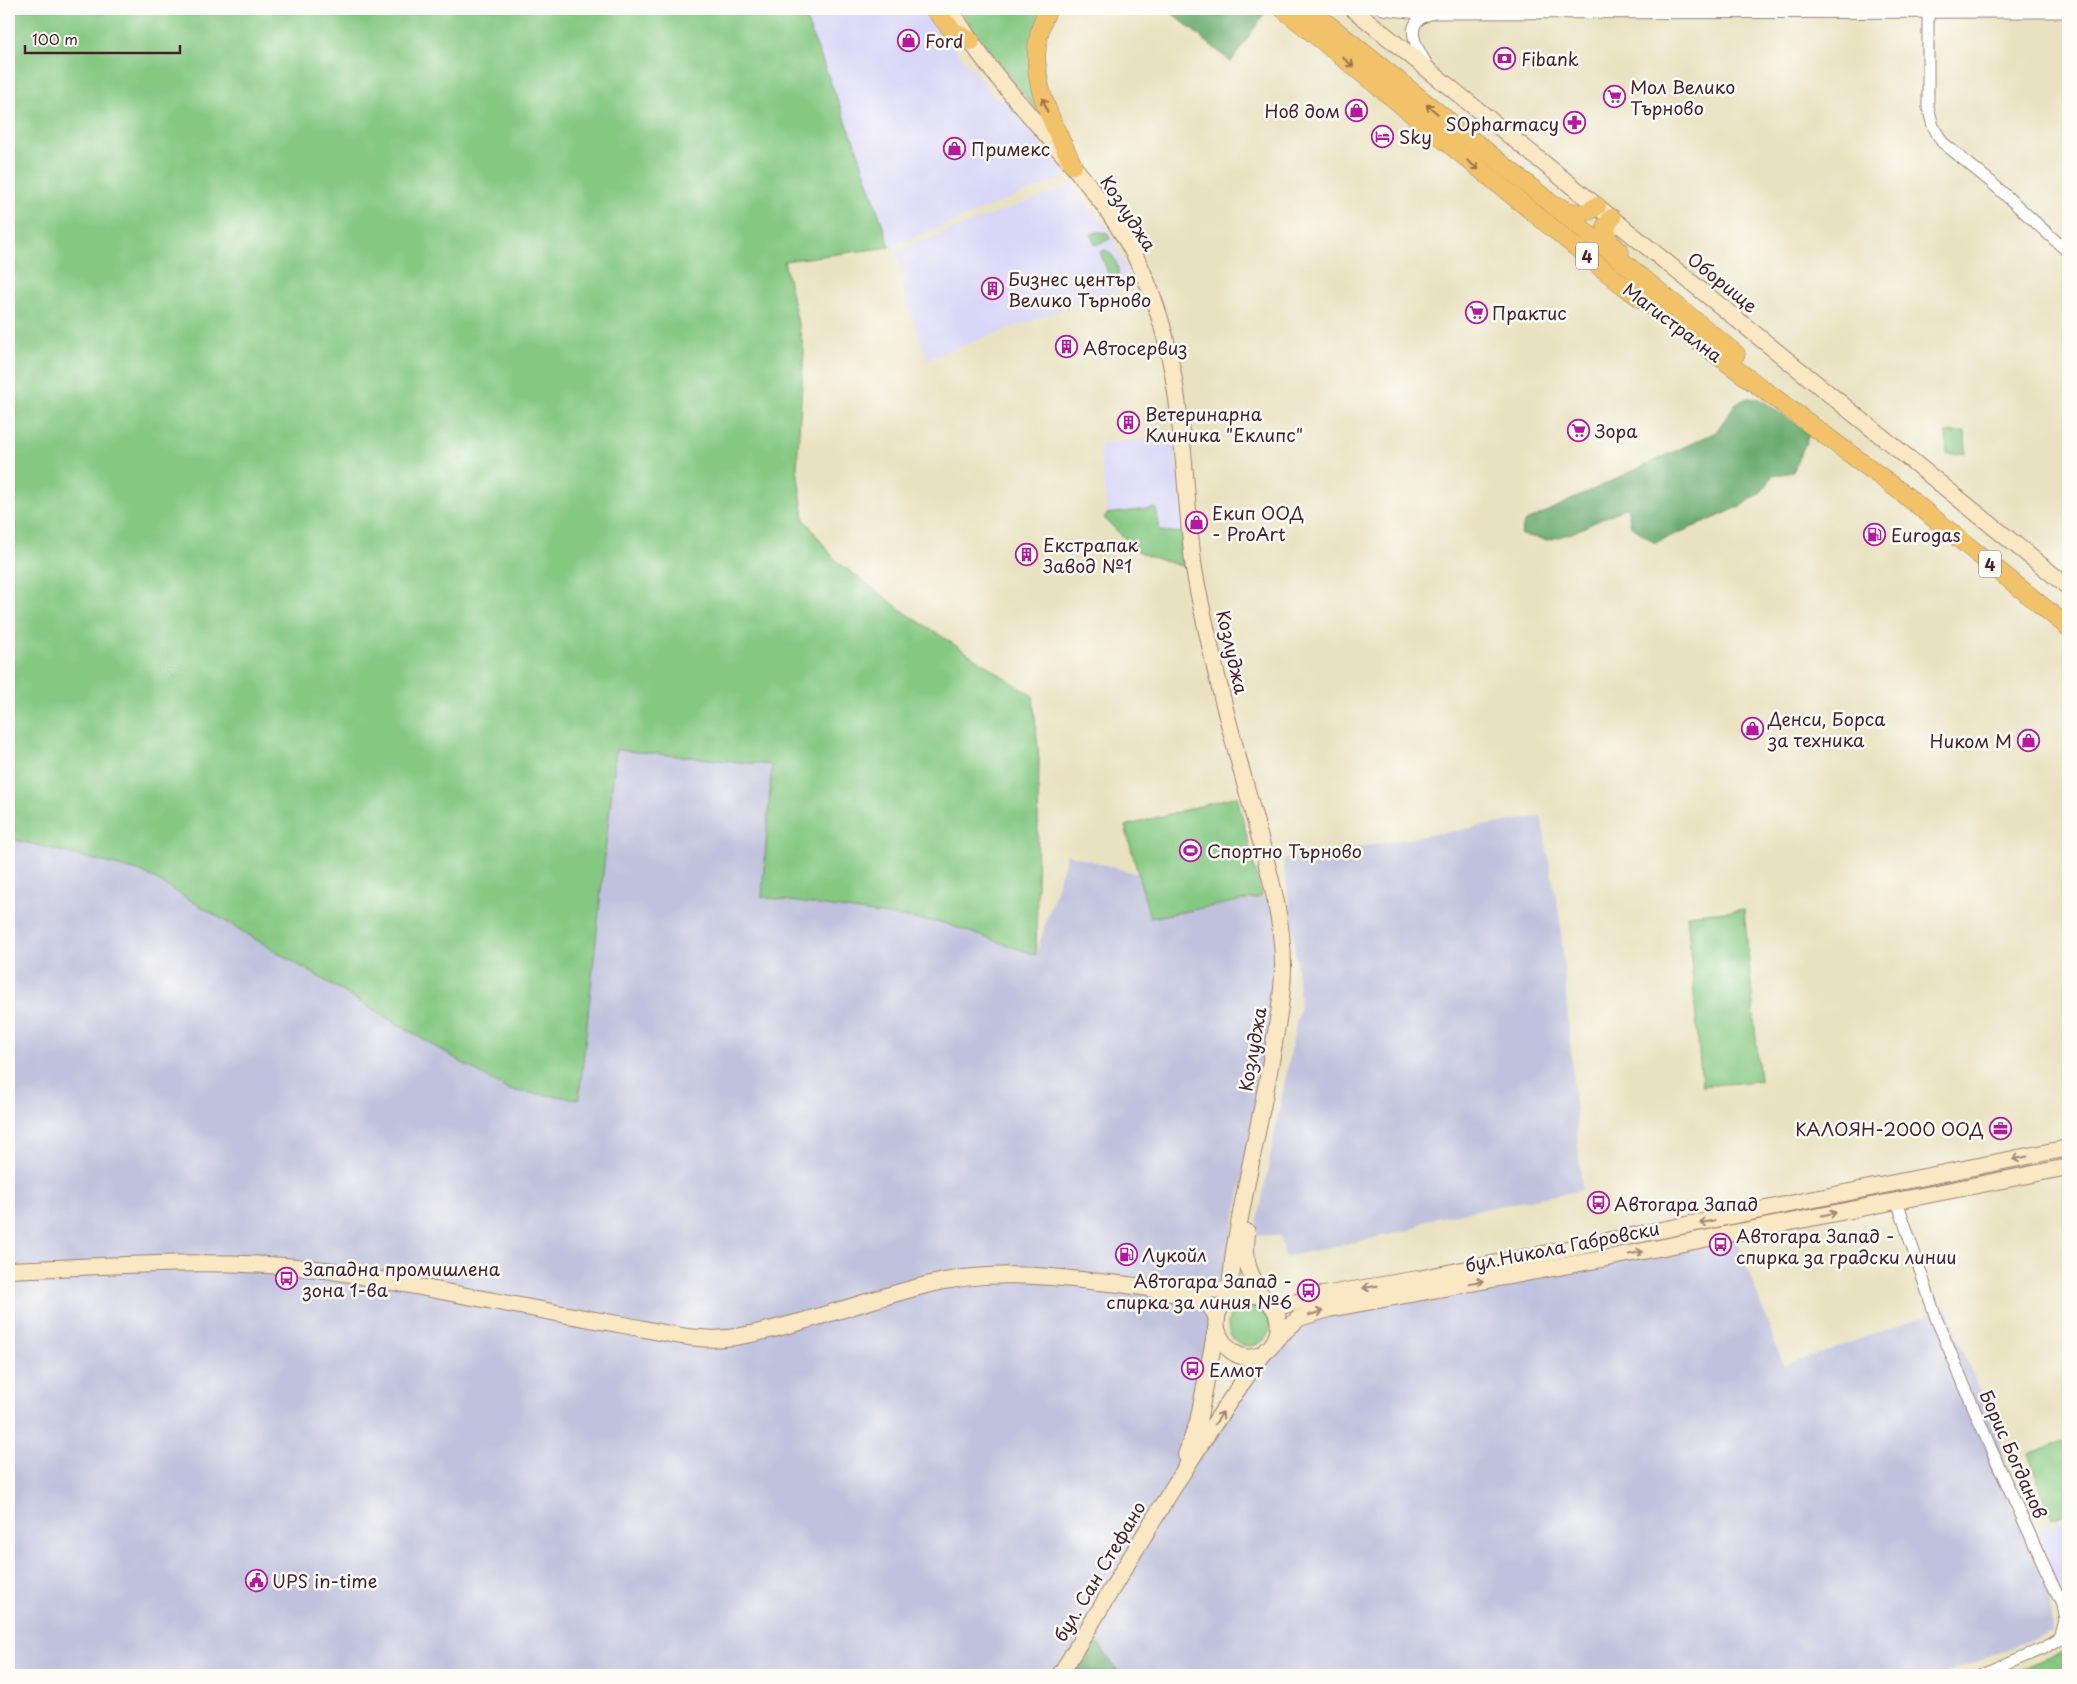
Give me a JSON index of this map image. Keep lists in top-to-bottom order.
{
  "streets": {
    "main road": ["4", "Магистрална"],
    "street": [
      "Козлуджа",
      "Оборище",
      "бул.Никола Габровски",
      "Борис Богданов",
      "бул. Сан Стефано"
    ]
  },
  "crossings": [
    ["Козлуджа", "бул.Никола Габровски"],
    ["Козлуджа", "бул. Сан Стефано"],
    ["4", "Магистрална"],
    ["бул.Никола Габровски", "Борис Богданов"],
    ["бул.Никола Габровски", "бул. Сан Стефано"]
  ],
  "places": {
    "shop": [
      "Ford",
      "Нов дом",
      "Примекс",
      "Екип ООД - ProArt",
      "Денси, Борса за техника",
      "Ником М"
    ],
    "bank": ["Fibank"],
    "supermarket": ["Мол Велико Търново", "Практис", "Зора"],
    "pharmacy": ["SOpharmacy"],
    "hotel": ["Sky"],
    "building": [
      "Бизнес център Велико Търново",
      "Автосервиз",
      "Ветеринарна Клиника \"Еклипс\"",
      "Екстрапак Завод №1"
    ],
    "fuel station": ["Eurogas", "Лукойл"],
    "sports": ["Спортно Търново"],
    "office": ["КАЛОЯН-2000 ООД"],
    "bus stop": [
      "Автогара Запад",
      "Автогара Запад - спирка за градски линии",
      "Западна промишлена зона 1-ва",
      "Автогара Запад - спирка за линия №6",
      "Елмот"
    ],
    "public building": ["UPS in-time"]
  },
  "scale_bar": "100 m"
}
